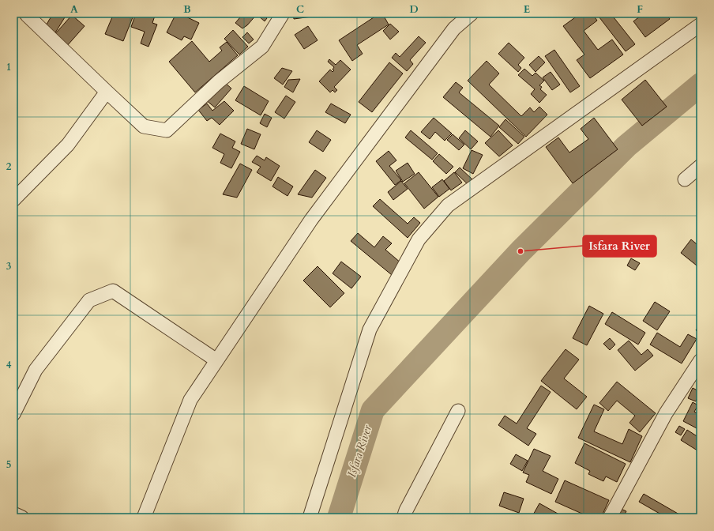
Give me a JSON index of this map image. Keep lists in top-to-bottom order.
{
  "water": ["Isfara River"],
  "places": ["Isfara River"],
  "grid": {
    "columns": [
      "A",
      "B",
      "C",
      "D",
      "E",
      "F"
    ],
    "rows": [
      "1",
      "2",
      "3",
      "4",
      "5"
    ]
  }
}
